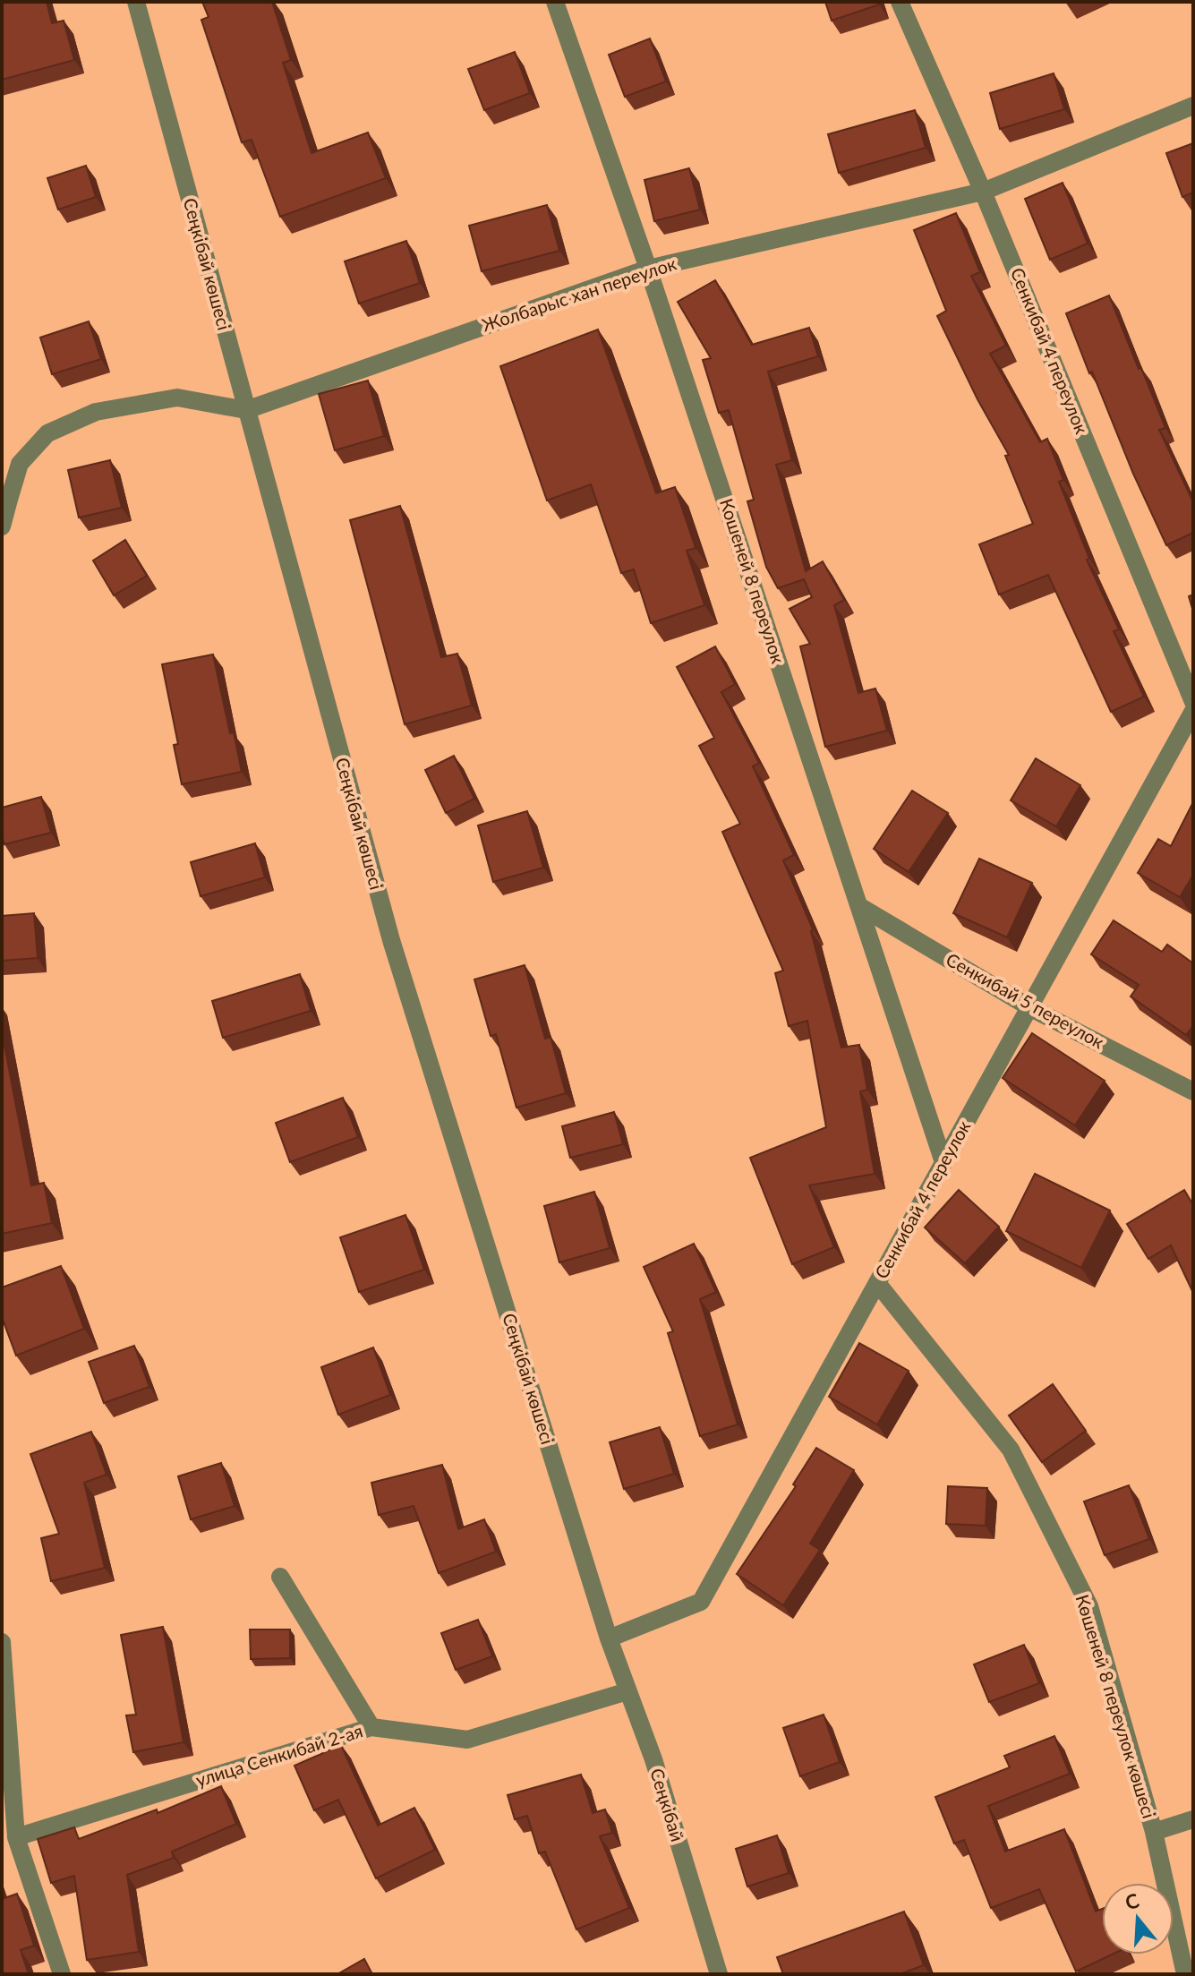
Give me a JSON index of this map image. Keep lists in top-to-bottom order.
{
  "streets": {
    "street": [
      "Сеңкібай көшесі",
      "Жолбарыс хан переулок",
      "Сенкибай 4 переулок",
      "Кошеней 8 переулок",
      "Сенкибай 5 переулок",
      "Көшеней 8 переулок көшесі",
      "улица Сенкибай 2-ая",
      "Сеңкібай"
    ]
  },
  "crossings": [
    ["Сеңкібай көшесі", "Жолбарыс хан переулок"],
    ["Сеңкібай көшесі", "Сенкибай 4 переулок"],
    ["Сеңкібай көшесі", "Сеңкібай"],
    ["Жолбарыс хан переулок", "Сенкибай 4 переулок"],
    ["Жолбарыс хан переулок", "Кошеней 8 переулок"],
    ["Сенкибай 4 переулок", "Кошеней 8 переулок"],
    ["Сенкибай 4 переулок", "Сенкибай 5 переулок"],
    ["Сенкибай 4 переулок", "Көшеней 8 переулок көшесі"],
    ["Сенкибай 4 переулок", "Сеңкібай"],
    ["Кошеней 8 переулок", "Сенкибай 5 переулок"],
    ["улица Сенкибай 2-ая", "Сеңкібай"]
  ],
  "north": "top"
}
